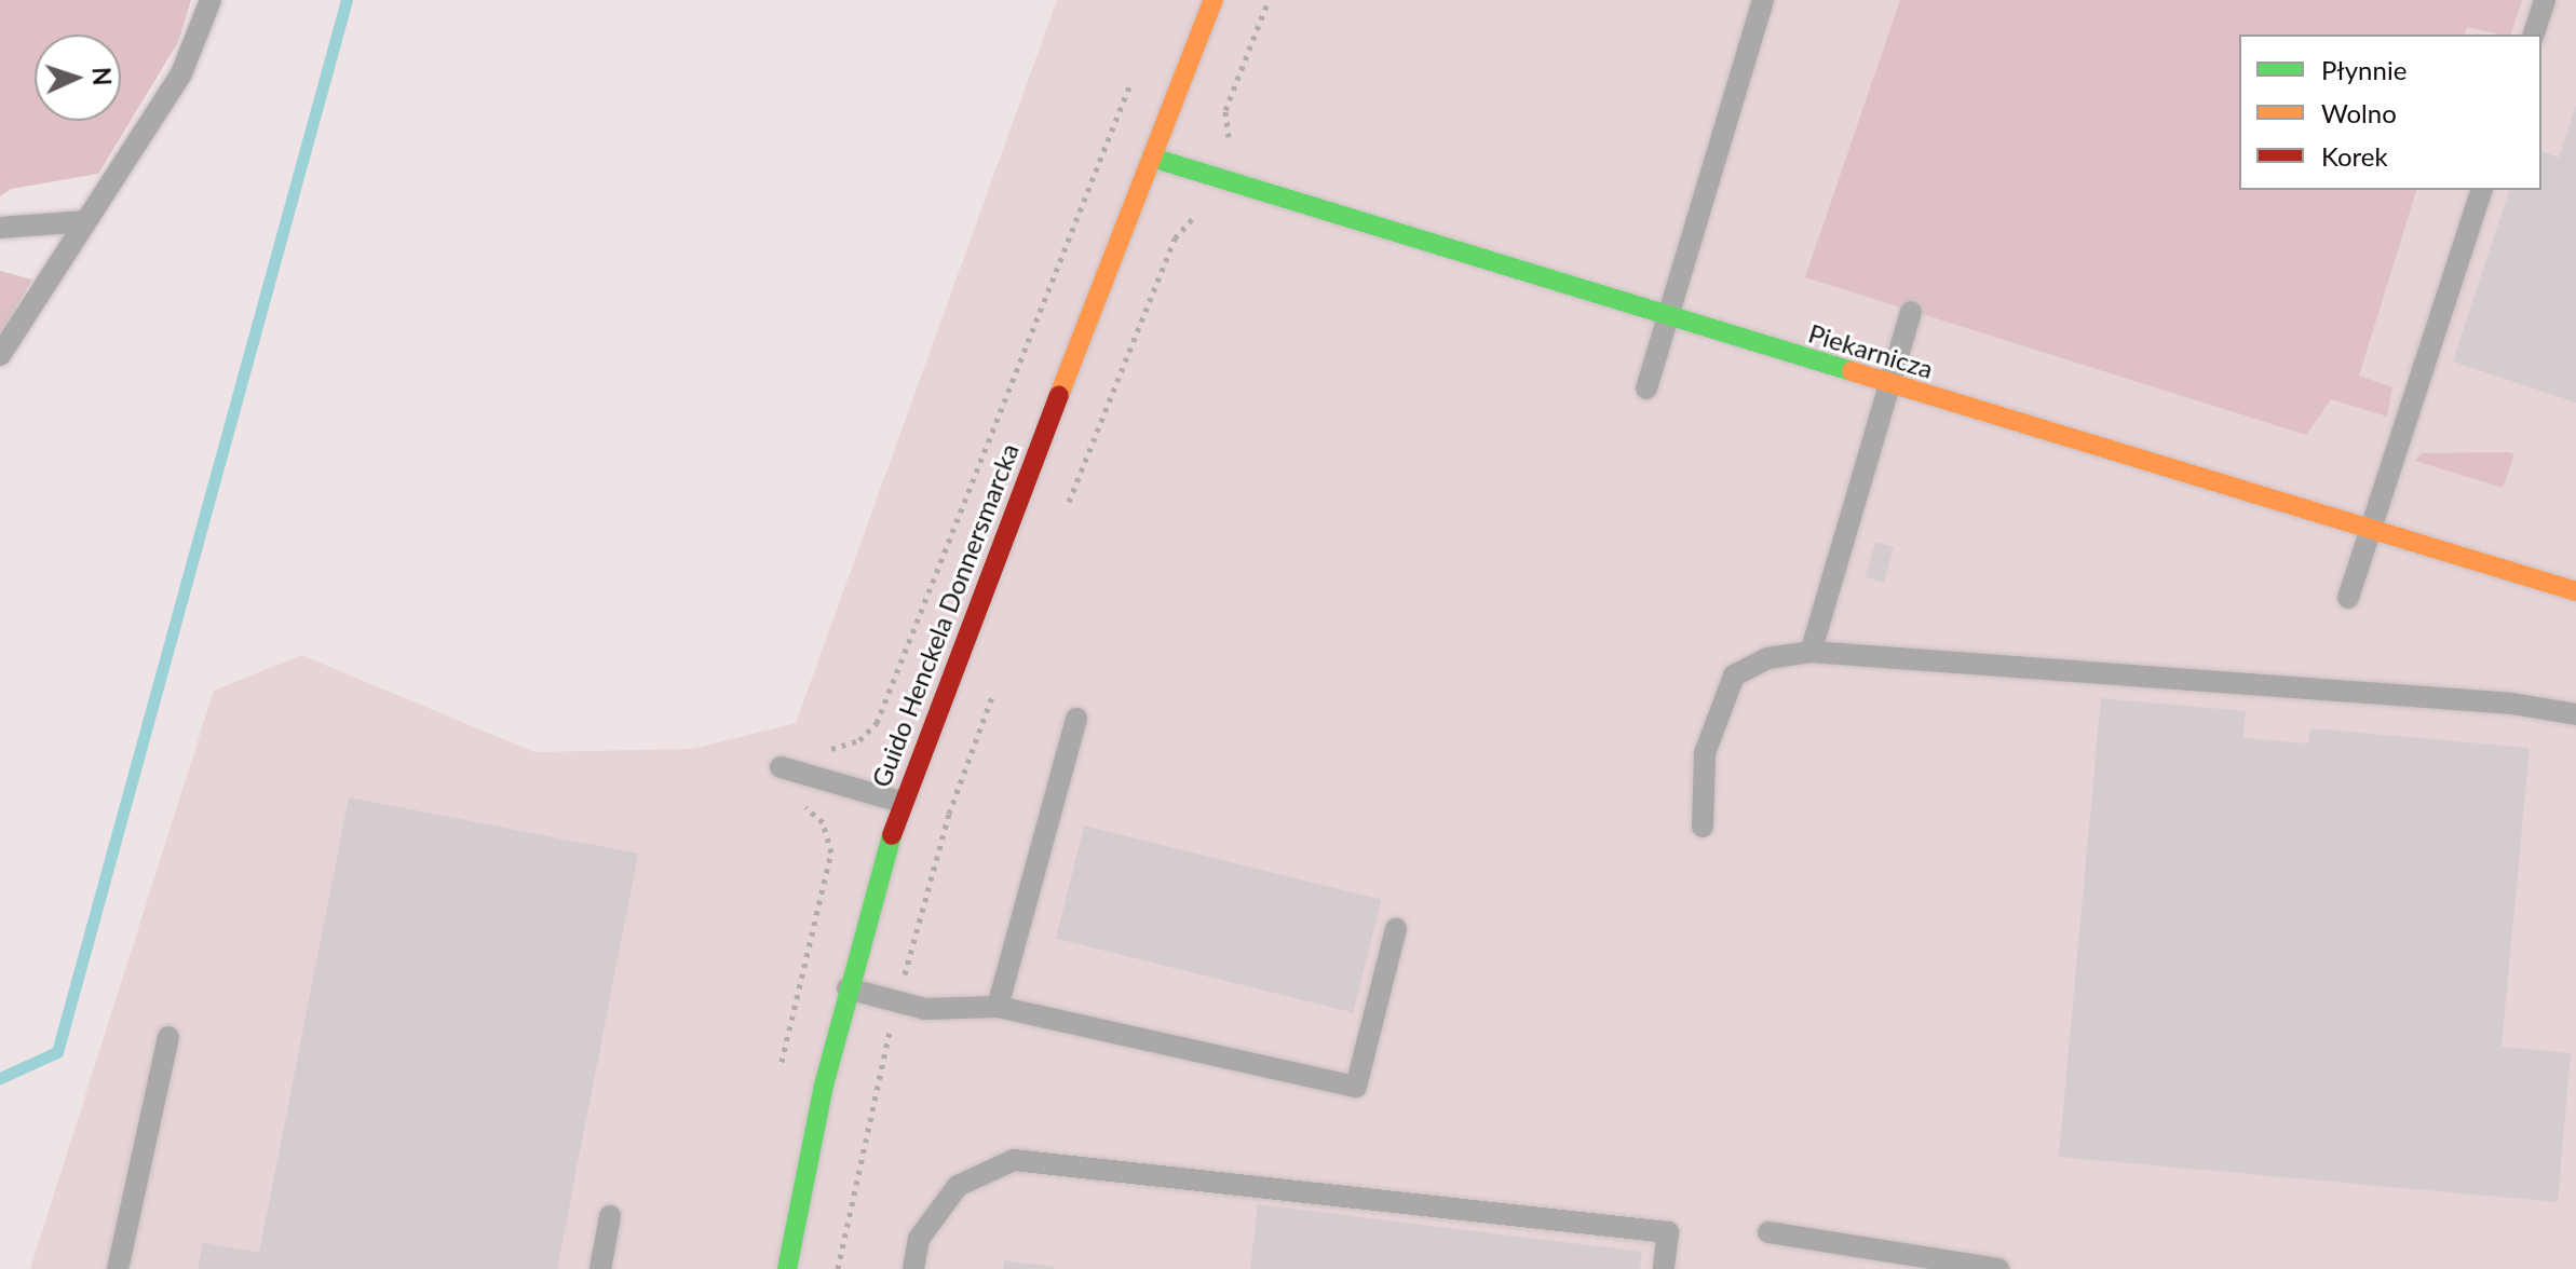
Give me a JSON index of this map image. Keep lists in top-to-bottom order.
{
  "streets": {
    "street": ["Piekarnicza", "Guido Henckela Donnersmarcka"]
  },
  "crossings": [
    ["Piekarnicza", "Guido Henckela Donnersmarcka"]
  ],
  "legend": ["Płynnie", "Wolno", "Korek"],
  "north": "right"
}
